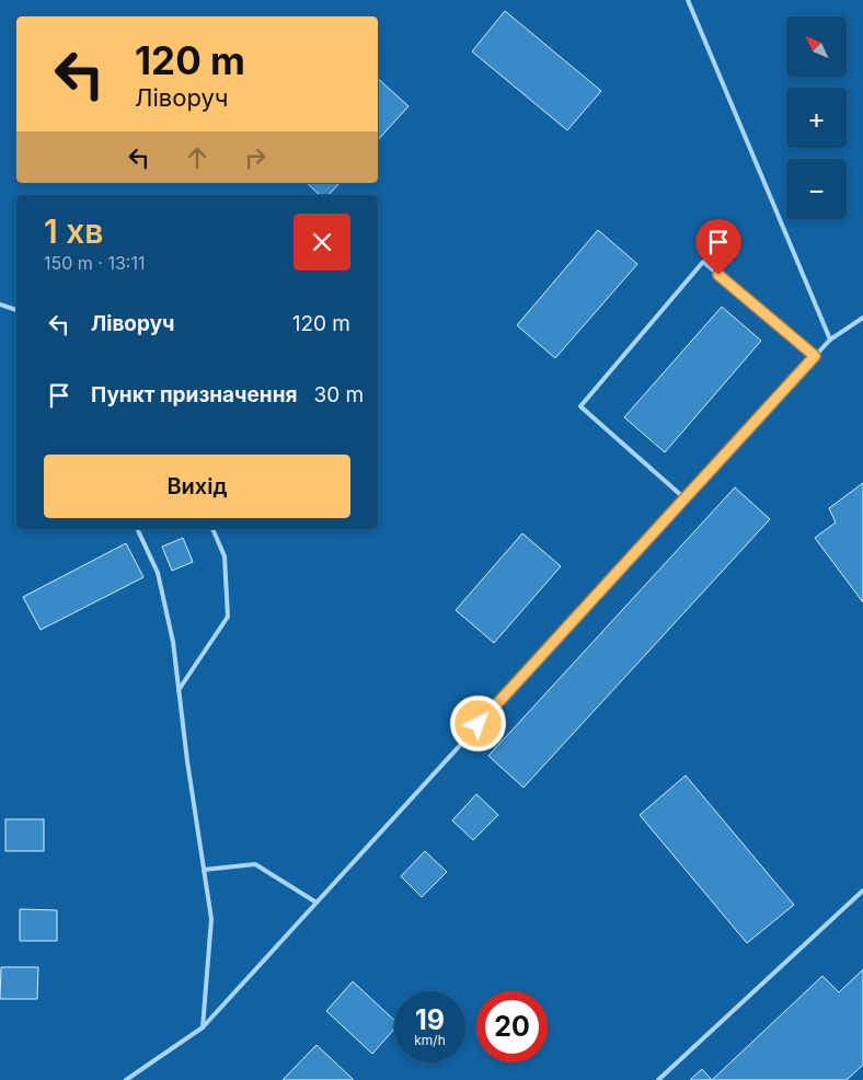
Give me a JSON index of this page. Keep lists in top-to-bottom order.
{
  "north": "top left",
  "page": {
    "map_buttons": ["+", "−"],
    "turn": ["120 m", "Ліворуч"],
    "heading": ["1 хв", "150 m · 13:11"],
    "list": [
      {
        "name": "Ліворуч",
        "value": "120 m"
      },
      {
        "name": "Пункт призначення",
        "value": "30 m"
      }
    ],
    "buttons": "Вихід",
    "speed": "19 km/h",
    "limit": "20"
  }
}
